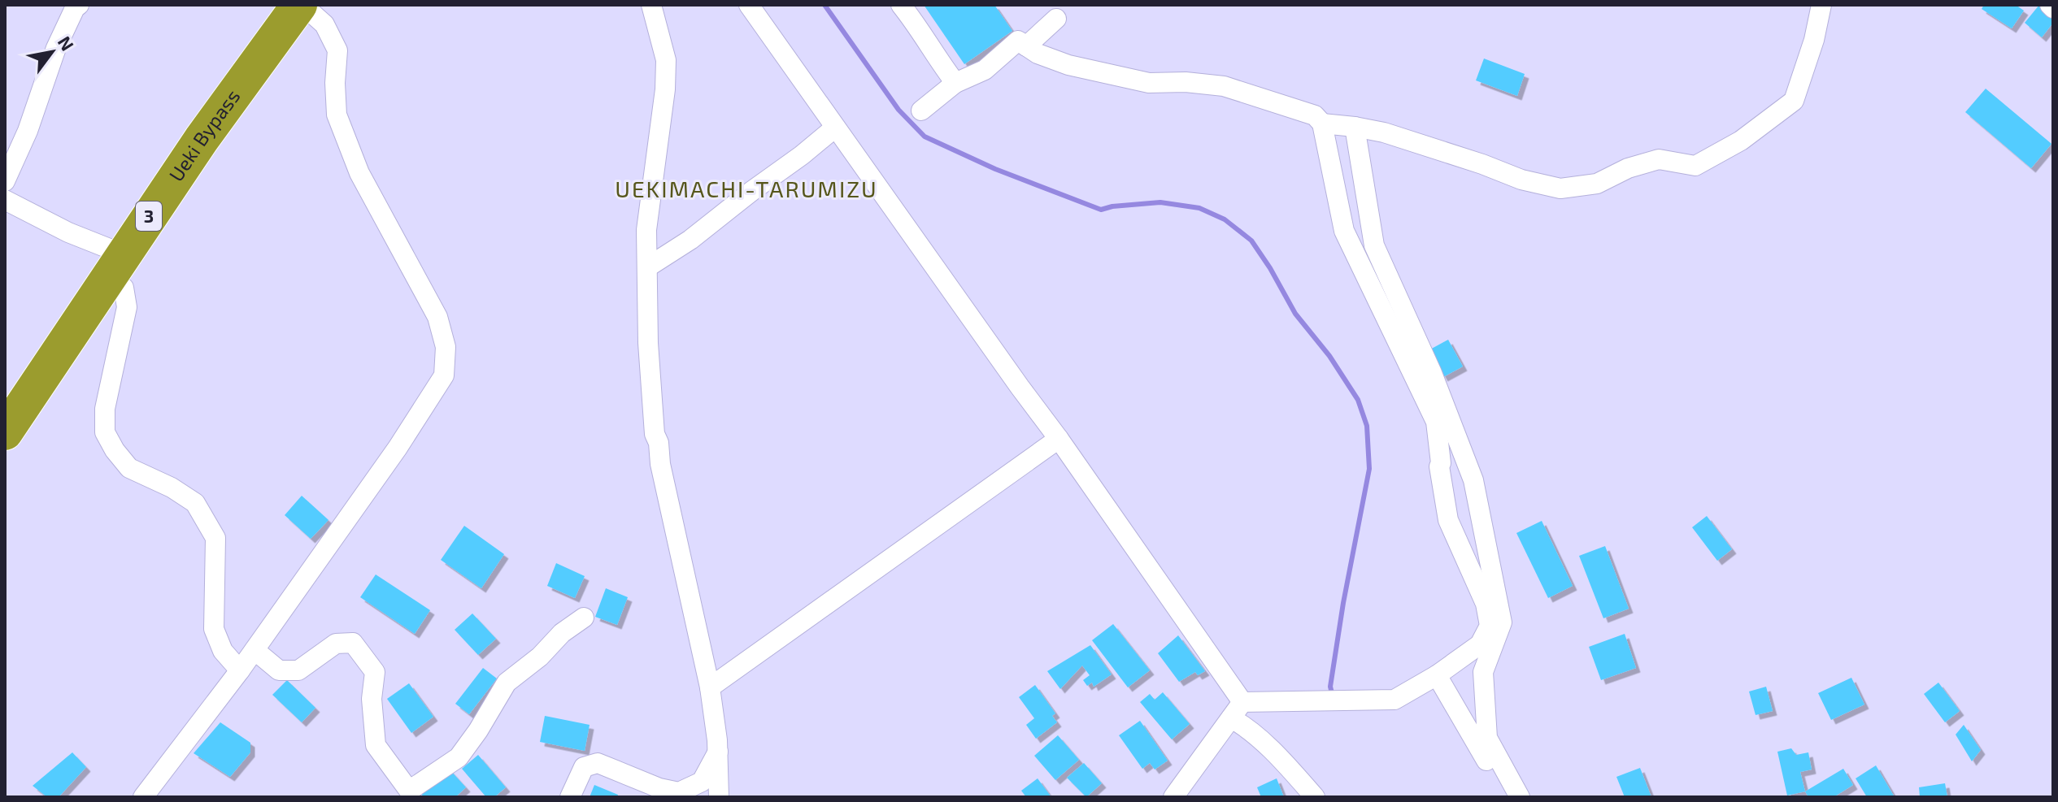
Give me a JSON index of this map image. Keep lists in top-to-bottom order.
{
  "streets": {
    "highway": ["Ueki Bypass", "3"]
  },
  "districts": ["UEKIMACHI-TARUMIZU"],
  "north": "top right"
}
